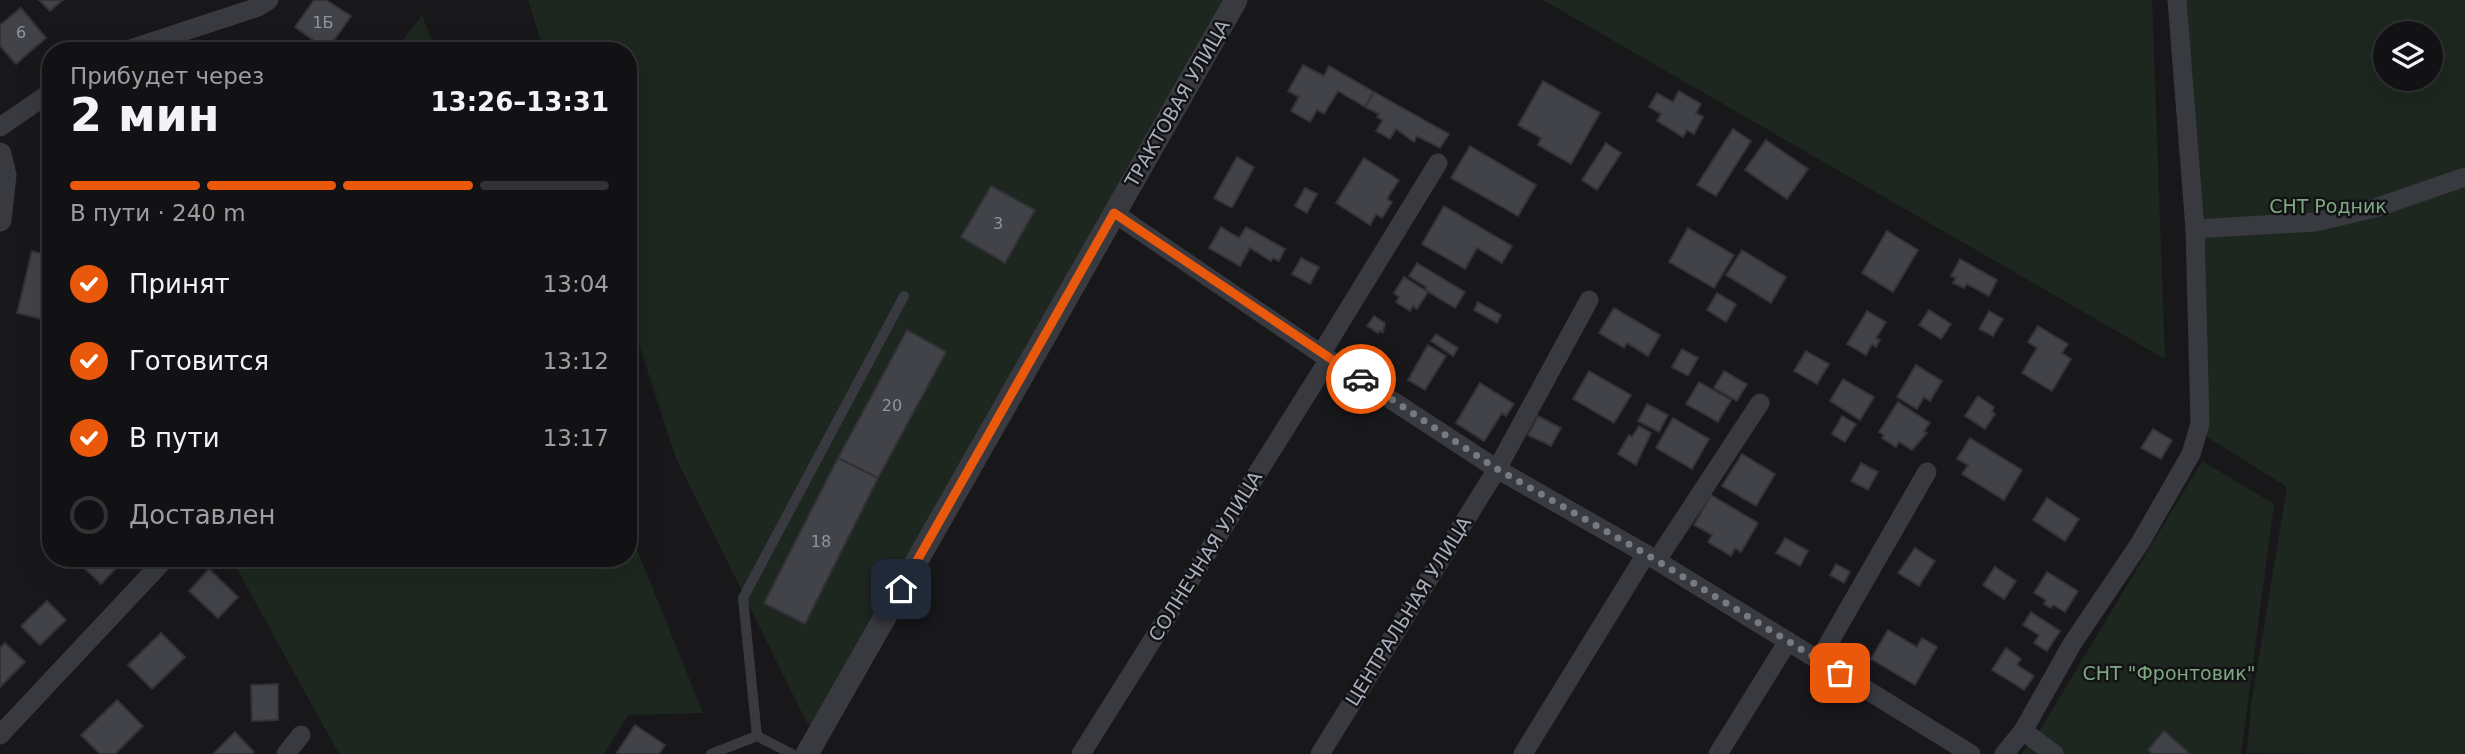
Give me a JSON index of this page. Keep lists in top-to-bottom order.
{
  "streets": {
    "street": ["ТРАКТОВАЯ УЛИЦА", "СОЛНЕЧНАЯ УЛИЦА", "ЦЕНТРАЛЬНАЯ УЛИЦА"]
  },
  "parks": ["СНТ Родник", "СНТ \"Фронтовик\""],
  "house_numbers": [
    "1Б",
    "6",
    "3",
    "20",
    "18"
  ],
  "page": {
    "heading": ["2 мин", "Прибудет через", "13:26–13:31"],
    "bar": "В пути · 240 m",
    "list": [
      ["Принят", "13:04"],
      ["Готовится", "13:12"],
      ["В пути", "13:17"],
      "Доставлен"
    ]
  }
}
